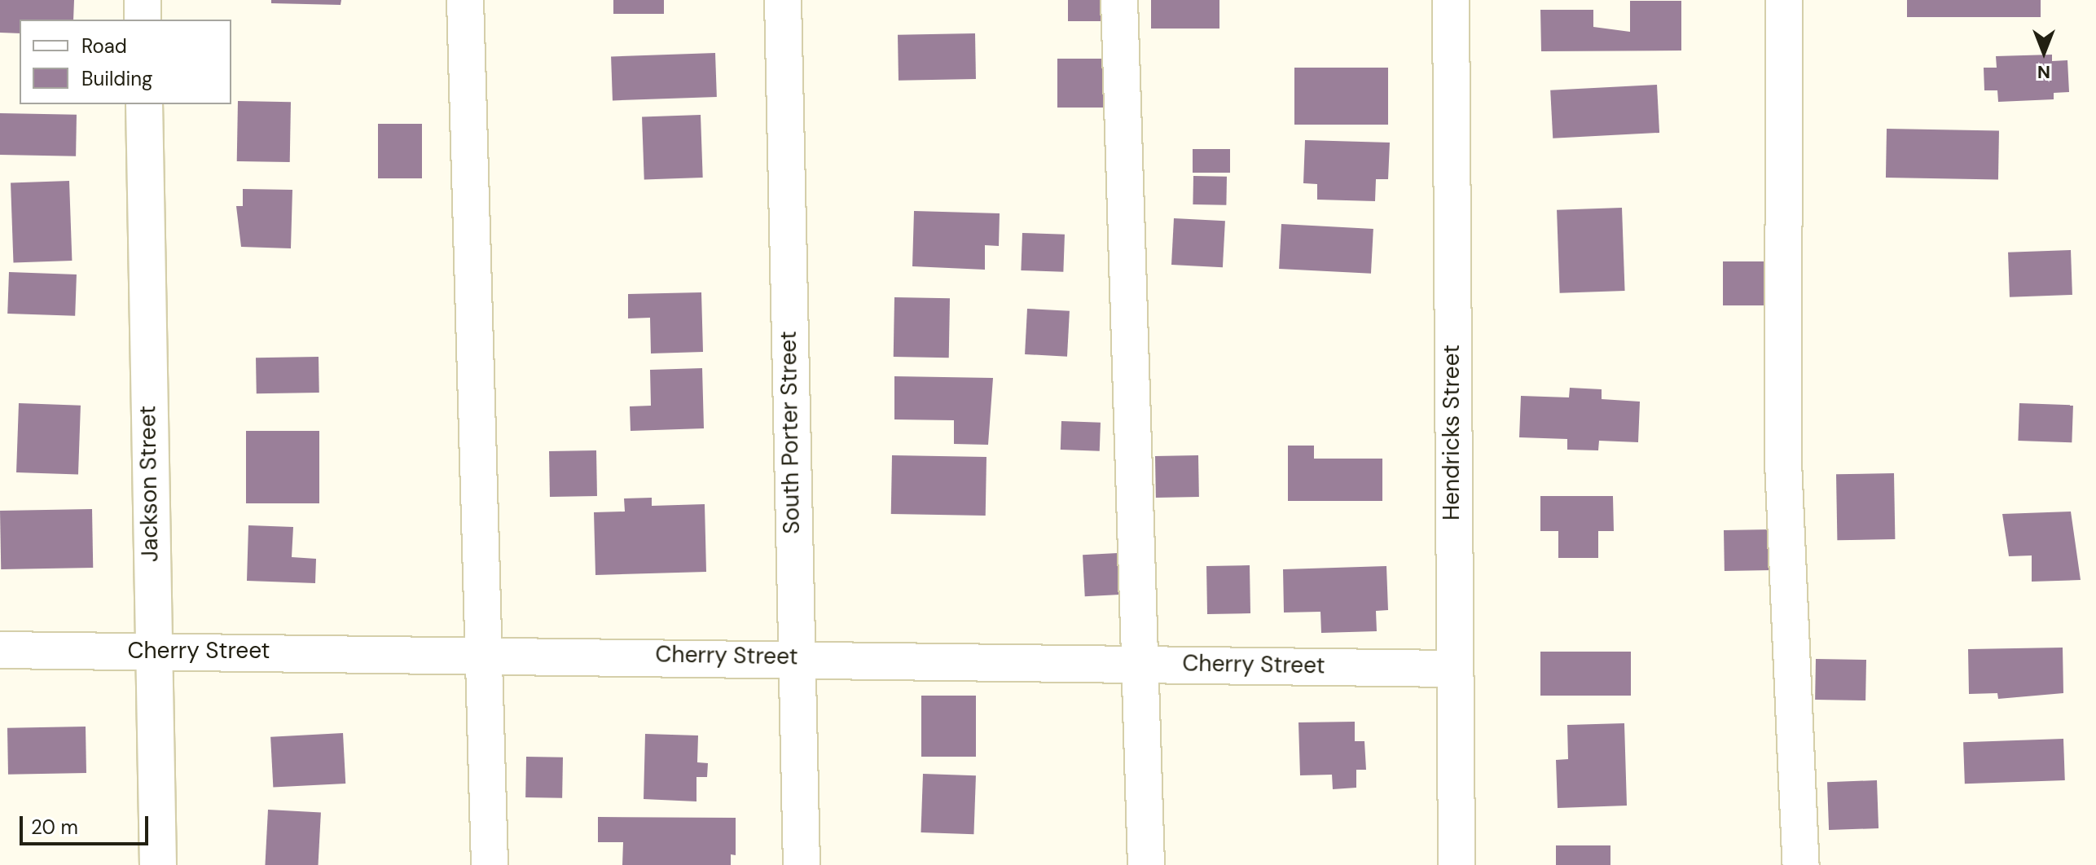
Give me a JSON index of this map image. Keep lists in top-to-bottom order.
{
  "streets": {
    "street": [
      "South Porter Street",
      "Hendricks Street",
      "Jackson Street",
      "Cherry Street"
    ]
  },
  "crossings": [
    ["South Porter Street", "Cherry Street"],
    ["Hendricks Street", "Cherry Street"],
    ["Jackson Street", "Cherry Street"]
  ],
  "legend": ["Road", "Building"],
  "scale_bar": "20 m",
  "north": "bottom"
}
